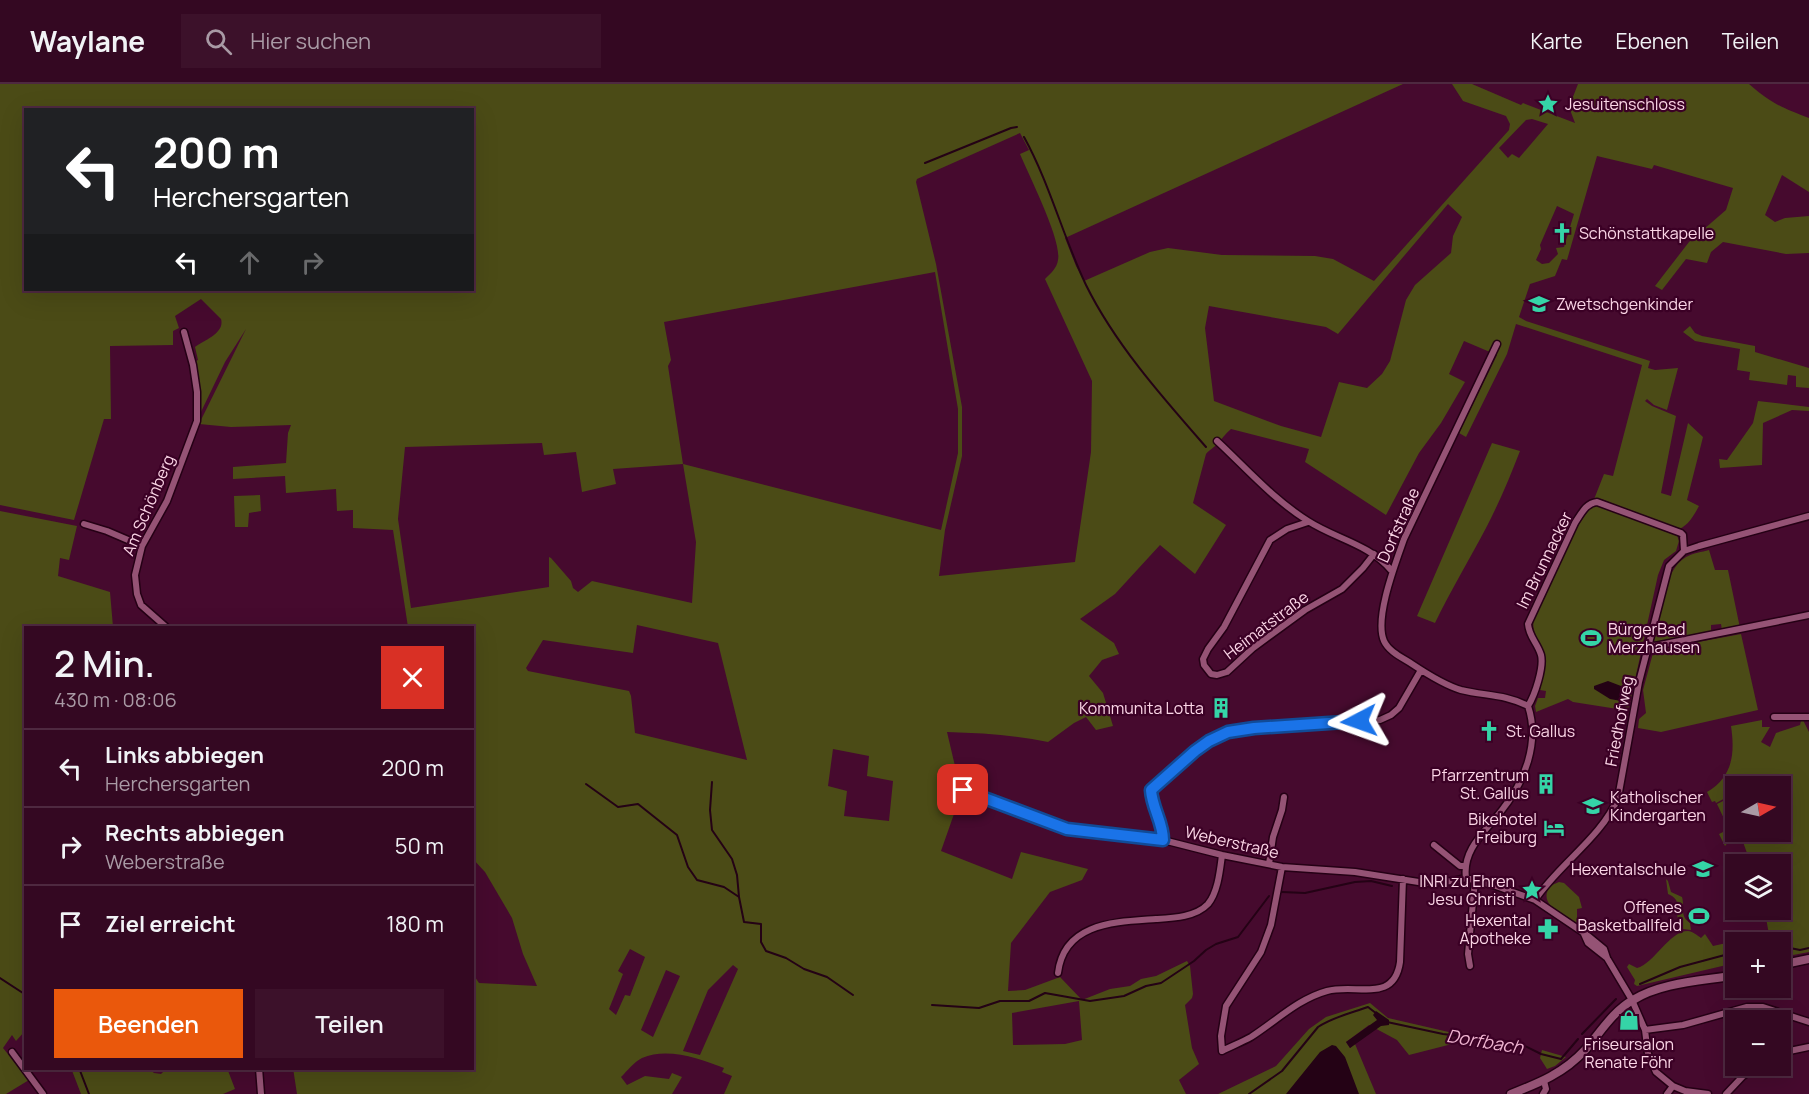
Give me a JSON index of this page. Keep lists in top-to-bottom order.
{
  "streets": {
    "street": [
      "Am Schönberg",
      "Dorfstraße",
      "Im Brunnacker",
      "Heimatstraße",
      "Friedhofweg",
      "Weberstraße"
    ]
  },
  "crossings": [
    ["Dorfstraße", "Im Brunnacker"],
    ["Im Brunnacker", "Friedhofweg"]
  ],
  "water": ["Dorfbach"],
  "places": {
    "place": ["Jesuitenschloss", "INRI zu Ehren Jesu Christi"],
    "church": ["Schönstattkapelle", "St. Gallus"],
    "school or university": ["Zwetschgenkinder", "Katholischer Kindergarten", "Hexentalschule"],
    "sports": ["BürgerBad Merzhausen", "Offenes Basketballfeld"],
    "building": ["Kommunita Lotta", "Pfarrzentrum St. Gallus"],
    "hotel": ["Bikehotel Freiburg"],
    "pharmacy": ["Hexental Apotheke"],
    "shop": ["Friseursalon Renate Föhr"]
  },
  "north": "right",
  "page": {
    "header": "Waylane",
    "search": "Hier suchen",
    "nav": ["Karte", "Ebenen", "Teilen"],
    "turn": ["200 m", "Herchersgarten"],
    "heading": ["2 Min.", "430 m · 08:06"],
    "list": [
      {
        "name": "Links abbiegen",
        "note": "Herchersgarten",
        "value": "200 m"
      },
      {
        "name": "Rechts abbiegen",
        "note": "Weberstraße",
        "value": "50 m"
      },
      {
        "name": "Ziel erreicht",
        "value": "180 m"
      }
    ],
    "map_buttons": ["+", "−"],
    "buttons": ["Beenden", "Teilen"]
  }
}
